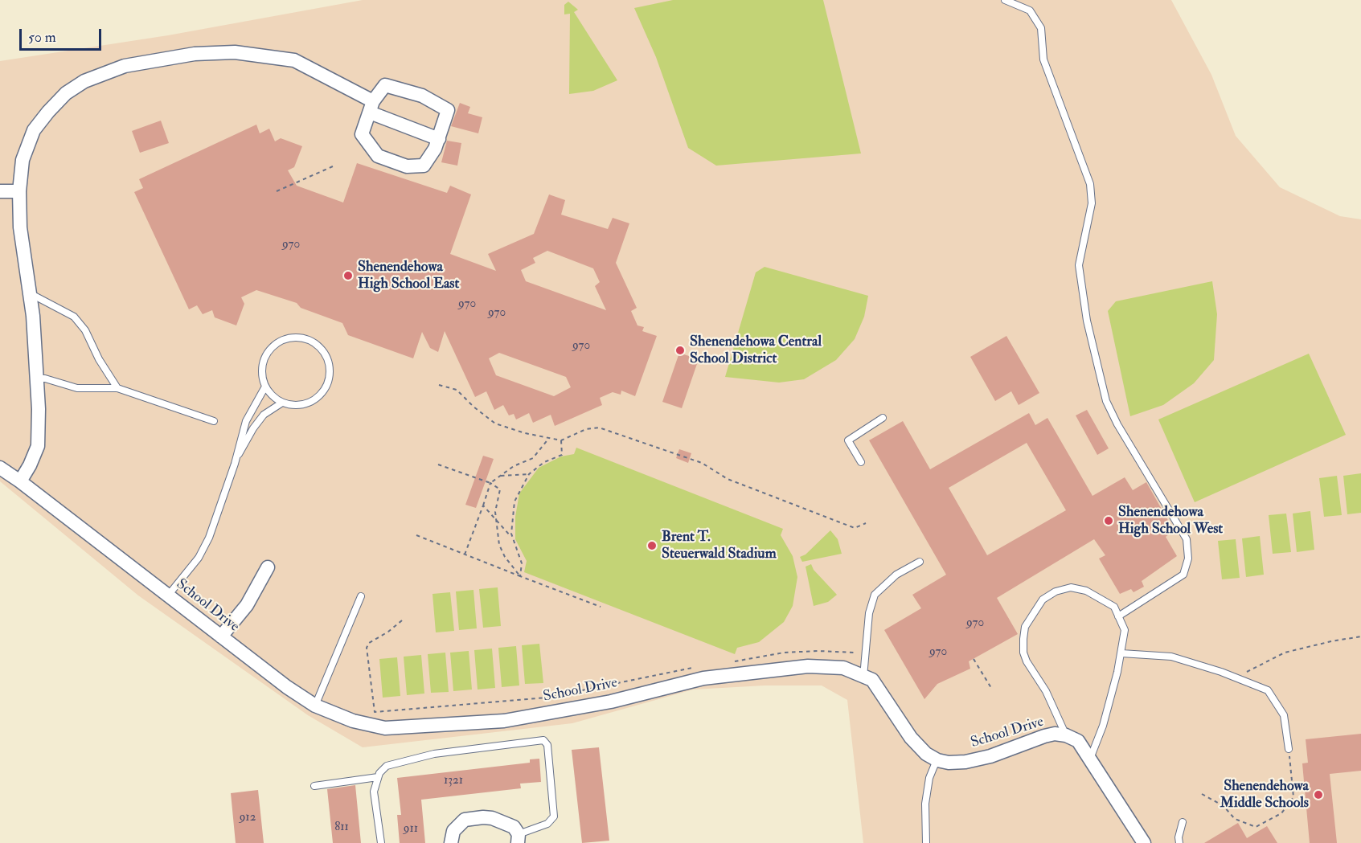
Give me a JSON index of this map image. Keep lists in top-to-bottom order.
{
  "streets": {
    "street": ["School Drive"]
  },
  "places": [
    "Shenendehowa High School East",
    "Shenendehowa Central School District",
    "Shenendehowa High School West",
    "Brent T. Steuerwald Stadium",
    "Shenendehowa Middle Schools"
  ],
  "house_numbers": [
    "970",
    "970",
    "970",
    "970",
    "970",
    "970",
    "1321",
    "912",
    "811",
    "911"
  ],
  "scale_bar": "50 m"
}
